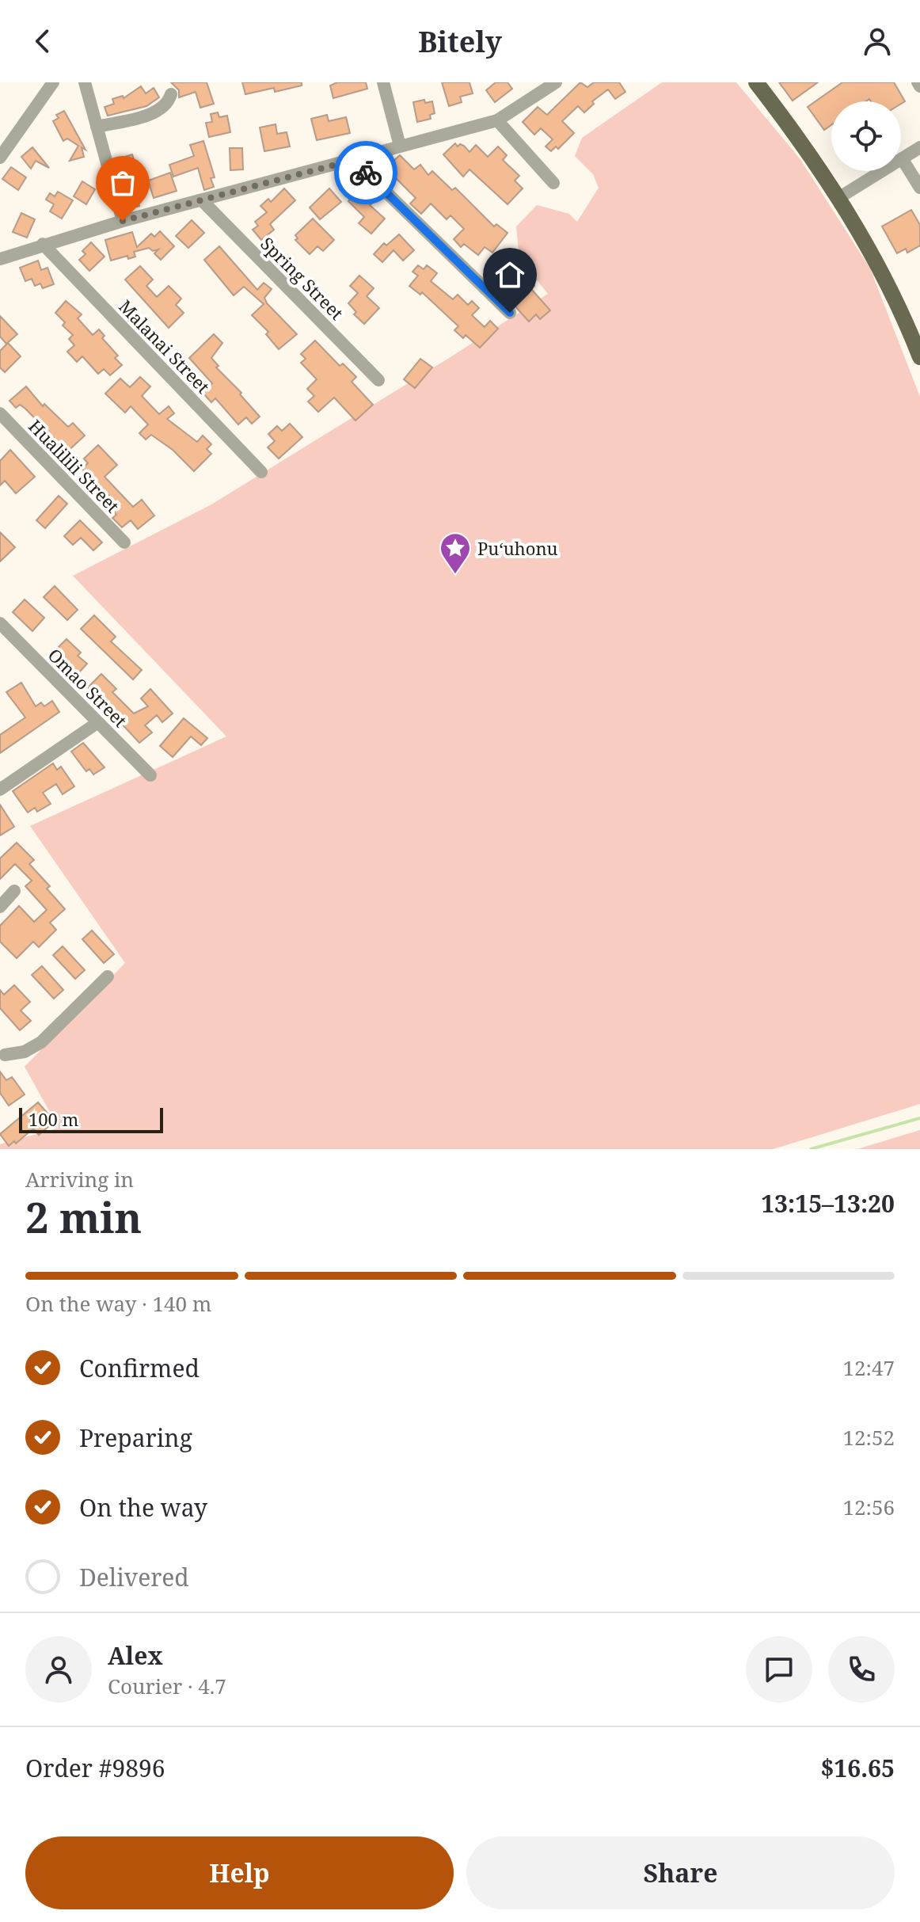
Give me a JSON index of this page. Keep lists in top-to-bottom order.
{
  "streets": {
    "street": [
      "Spring Street",
      "Malanai Street",
      "Hualilili Street",
      "Omao Street"
    ]
  },
  "places": {
    "place": ["Puʻuhonu"]
  },
  "scale_bar": "100 m",
  "page": {
    "header": "Bitely",
    "scale": "100 m",
    "heading": ["2 min", "Arriving in", "13:15–13:20"],
    "panel": [
      "Alex",
      "Courier · 4.7",
      "Order #9896",
      "$16.65"
    ],
    "bar": "On the way · 140 m",
    "list": [
      ["Confirmed", "12:47"],
      ["Preparing", "12:52"],
      ["On the way", "12:56"],
      "Delivered"
    ],
    "buttons": ["Help", "Share"]
  }
}
